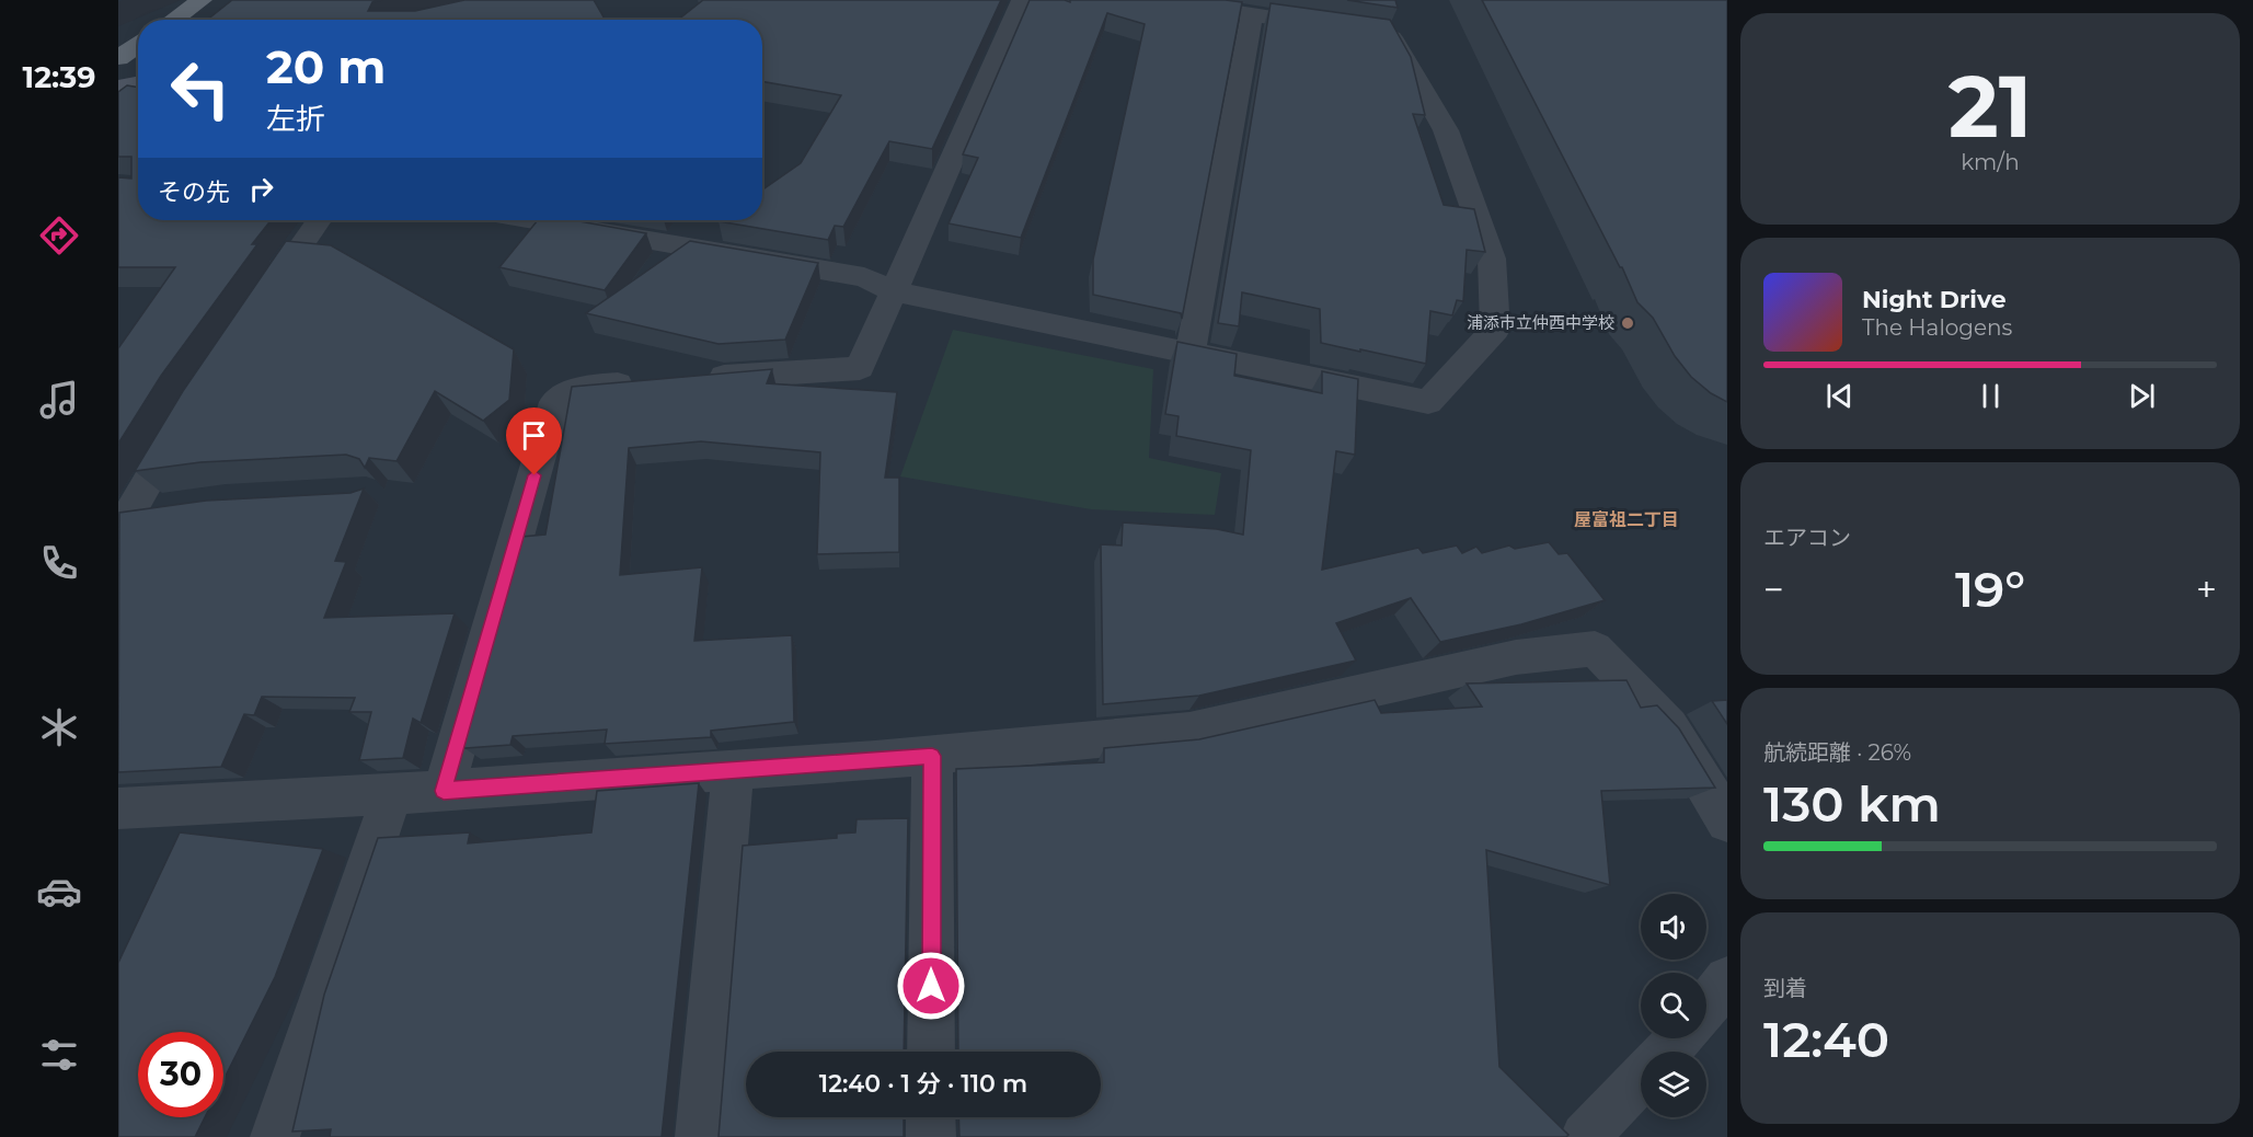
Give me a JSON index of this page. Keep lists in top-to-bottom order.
{
  "districts": ["屋富祖二丁目"],
  "places": ["浦添市立仲西中学校"],
  "page": {
    "tabs": "12:39",
    "tile": [
      ["21", "km/h"],
      "エアコン",
      ["航続距離 · 26%", "130 km"],
      ["到着", "12:40"]
    ],
    "turn": ["20 m", "左折"],
    "then": "その先",
    "song": ["Night Drive", "The Halogens"],
    "heat": ["−", "19°", "+"],
    "limit": "30",
    "trip": "12:40 · 1 分 · 110 m"
  }
}
